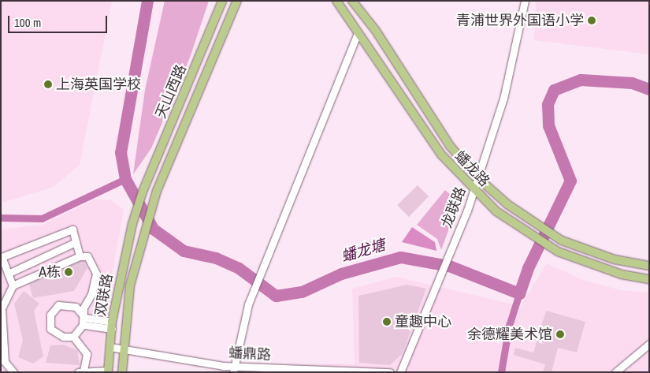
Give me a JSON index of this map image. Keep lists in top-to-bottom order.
{
  "streets": {
    "main road": ["天山西路", "蟠龙路", "双联路"],
    "street": ["龙联路", "蟠鼎路"]
  },
  "crossings": [
    ["天山西路", "双联路"],
    ["天山西路", "蟠鼎路"],
    ["蟠龙路", "龙联路"],
    ["双联路", "蟠鼎路"]
  ],
  "water": ["蟠龙塘"],
  "places": [
    "青浦世界外国语小学",
    "上海英国学校",
    "A栋",
    "童趣中心",
    "余德耀美术馆"
  ],
  "scale_bar": "100 m"
}
